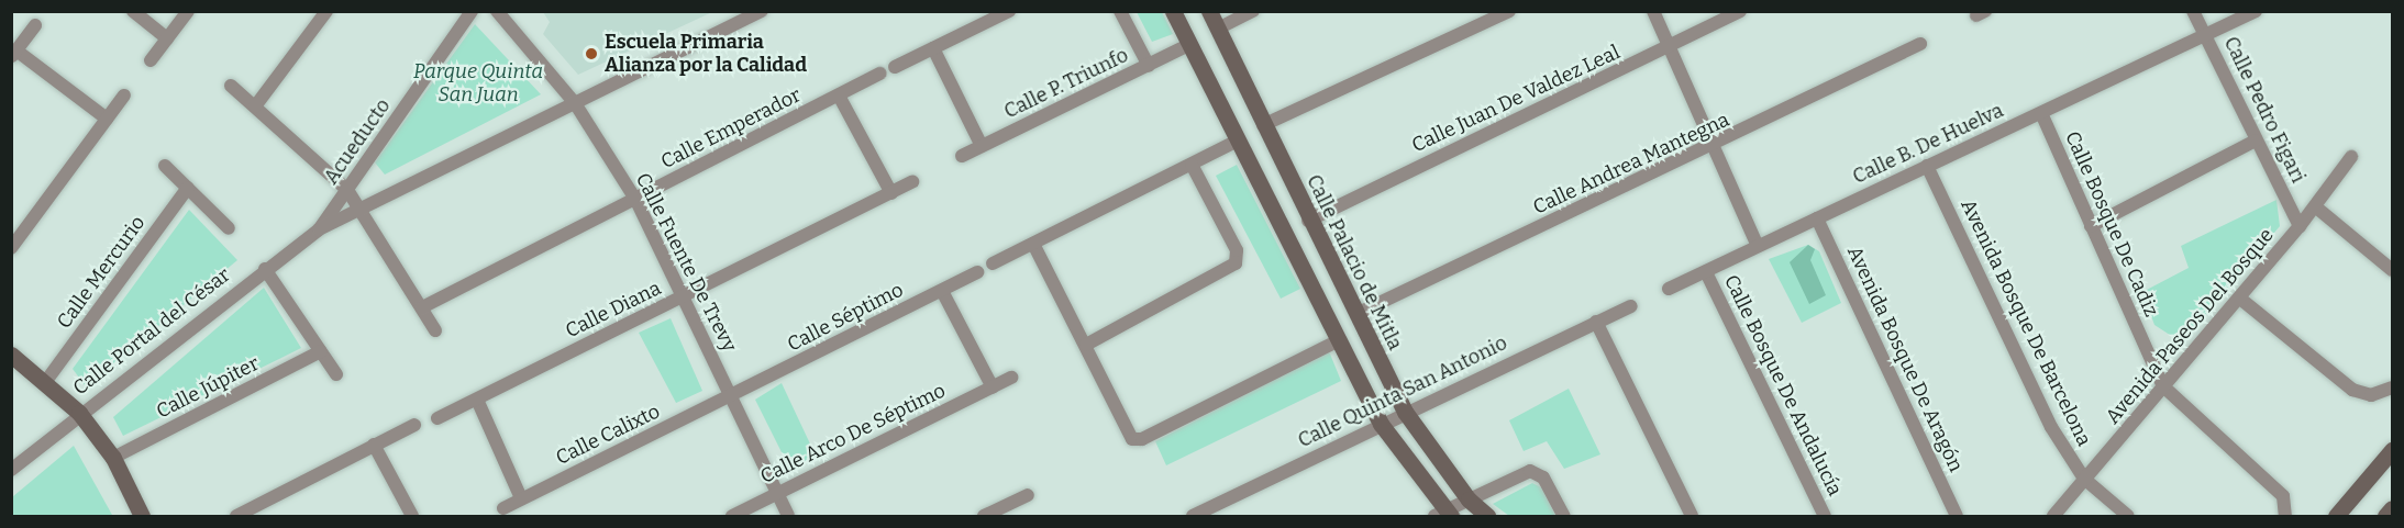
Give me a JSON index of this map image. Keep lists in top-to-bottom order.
{
  "streets": {
    "main road": ["Calle Palacio de Mitla"],
    "street": [
      "Calle P. Triunfo",
      "Calle Juan De Valdez Leal",
      "Calle Pedro Figari",
      "Calle Emperador",
      "Acueducto",
      "Calle B. De Huelva",
      "Calle Andrea Mantegna",
      "Calle Bosque De Cadiz",
      "Calle Fuente De Trevy",
      "Calle Mercurio",
      "Calle Diana",
      "Calle Séptimo",
      "Avenida Bosque De Barcelona",
      "Avenida Paseos Del Bosque",
      "Calle Portal del César",
      "Avenida Bosque De Aragón",
      "Calle Bosque De Andalucía",
      "Calle Júpiter",
      "Calle Quinta San Antonio",
      "Calle Arco De Séptimo",
      "Calle Calixto"
    ]
  },
  "crossings": [
    ["Calle Juan De Valdez Leal", "Calle Palacio de Mitla"],
    ["Calle Pedro Figari", "Calle B. De Huelva"],
    ["Calle Pedro Figari", "Avenida Paseos Del Bosque"],
    ["Calle Emperador", "Calle Fuente De Trevy"],
    ["Acueducto", "Calle Portal del César"],
    ["Calle B. De Huelva", "Calle Bosque De Cadiz"],
    ["Calle B. De Huelva", "Avenida Bosque De Barcelona"],
    ["Calle B. De Huelva", "Avenida Bosque De Aragón"],
    ["Calle B. De Huelva", "Calle Bosque De Andalucía"],
    ["Calle Andrea Mantegna", "Calle Palacio de Mitla"],
    ["Calle Bosque De Cadiz", "Avenida Paseos Del Bosque"],
    ["Calle Fuente De Trevy", "Calle Diana"],
    ["Calle Fuente De Trevy", "Calle Séptimo"],
    ["Calle Fuente De Trevy", "Calle Arco De Séptimo"],
    ["Calle Fuente De Trevy", "Calle Calixto"],
    ["Calle Palacio de Mitla", "Calle Quinta San Antonio"],
    ["Calle Séptimo", "Calle Calixto"],
    ["Avenida Bosque De Barcelona", "Avenida Paseos Del Bosque"]
  ],
  "parks": ["Parque Quinta San Juan"],
  "places": ["Escuela Primaria Alianza por la Calidad"]
}
